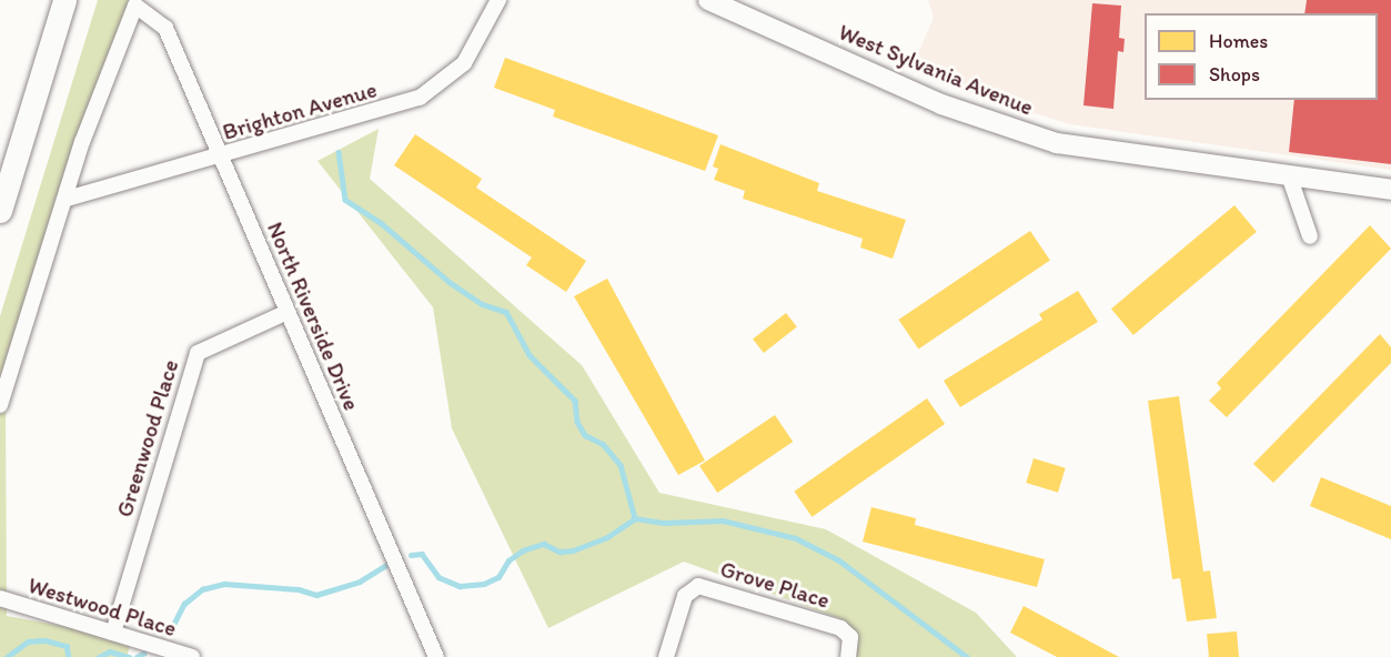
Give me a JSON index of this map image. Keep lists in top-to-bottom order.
{
  "streets": {
    "main road": ["West Sylvania Avenue"],
    "street": [
      "Brighton Avenue",
      "North Riverside Drive",
      "Greenwood Place",
      "Grove Place",
      "Westwood Place"
    ]
  },
  "crossings": [
    ["Brighton Avenue", "North Riverside Drive"],
    ["North Riverside Drive", "Greenwood Place"],
    ["Greenwood Place", "Westwood Place"]
  ],
  "legend": ["Homes", "Shops"]
}
